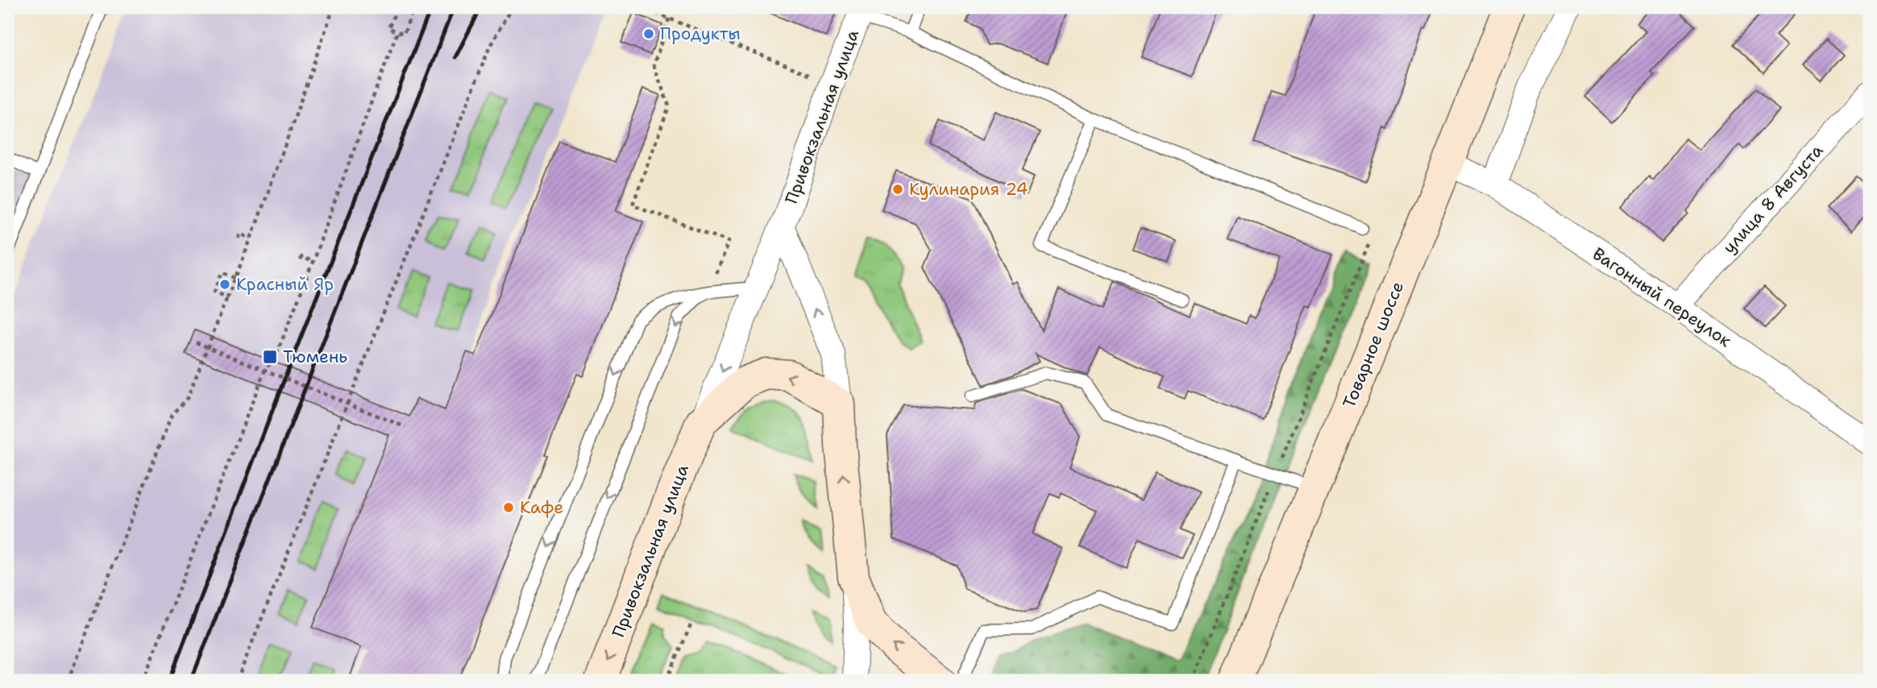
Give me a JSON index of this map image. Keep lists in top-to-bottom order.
{
  "streets": {
    "street": [
      "Привокзальная улица",
      "улица 8 Августа",
      "Вагонный переулок",
      "Товарное шоссе"
    ]
  },
  "crossings": [
    ["улица 8 Августа", "Вагонный переулок"],
    ["Вагонный переулок", "Товарное шоссе"]
  ],
  "places": {
    "other": [
      "Продукты",
      "Кулинария 24",
      "Красный Яр",
      "Кафе"
    ],
    "transit": ["Тюмень"]
  }
}
